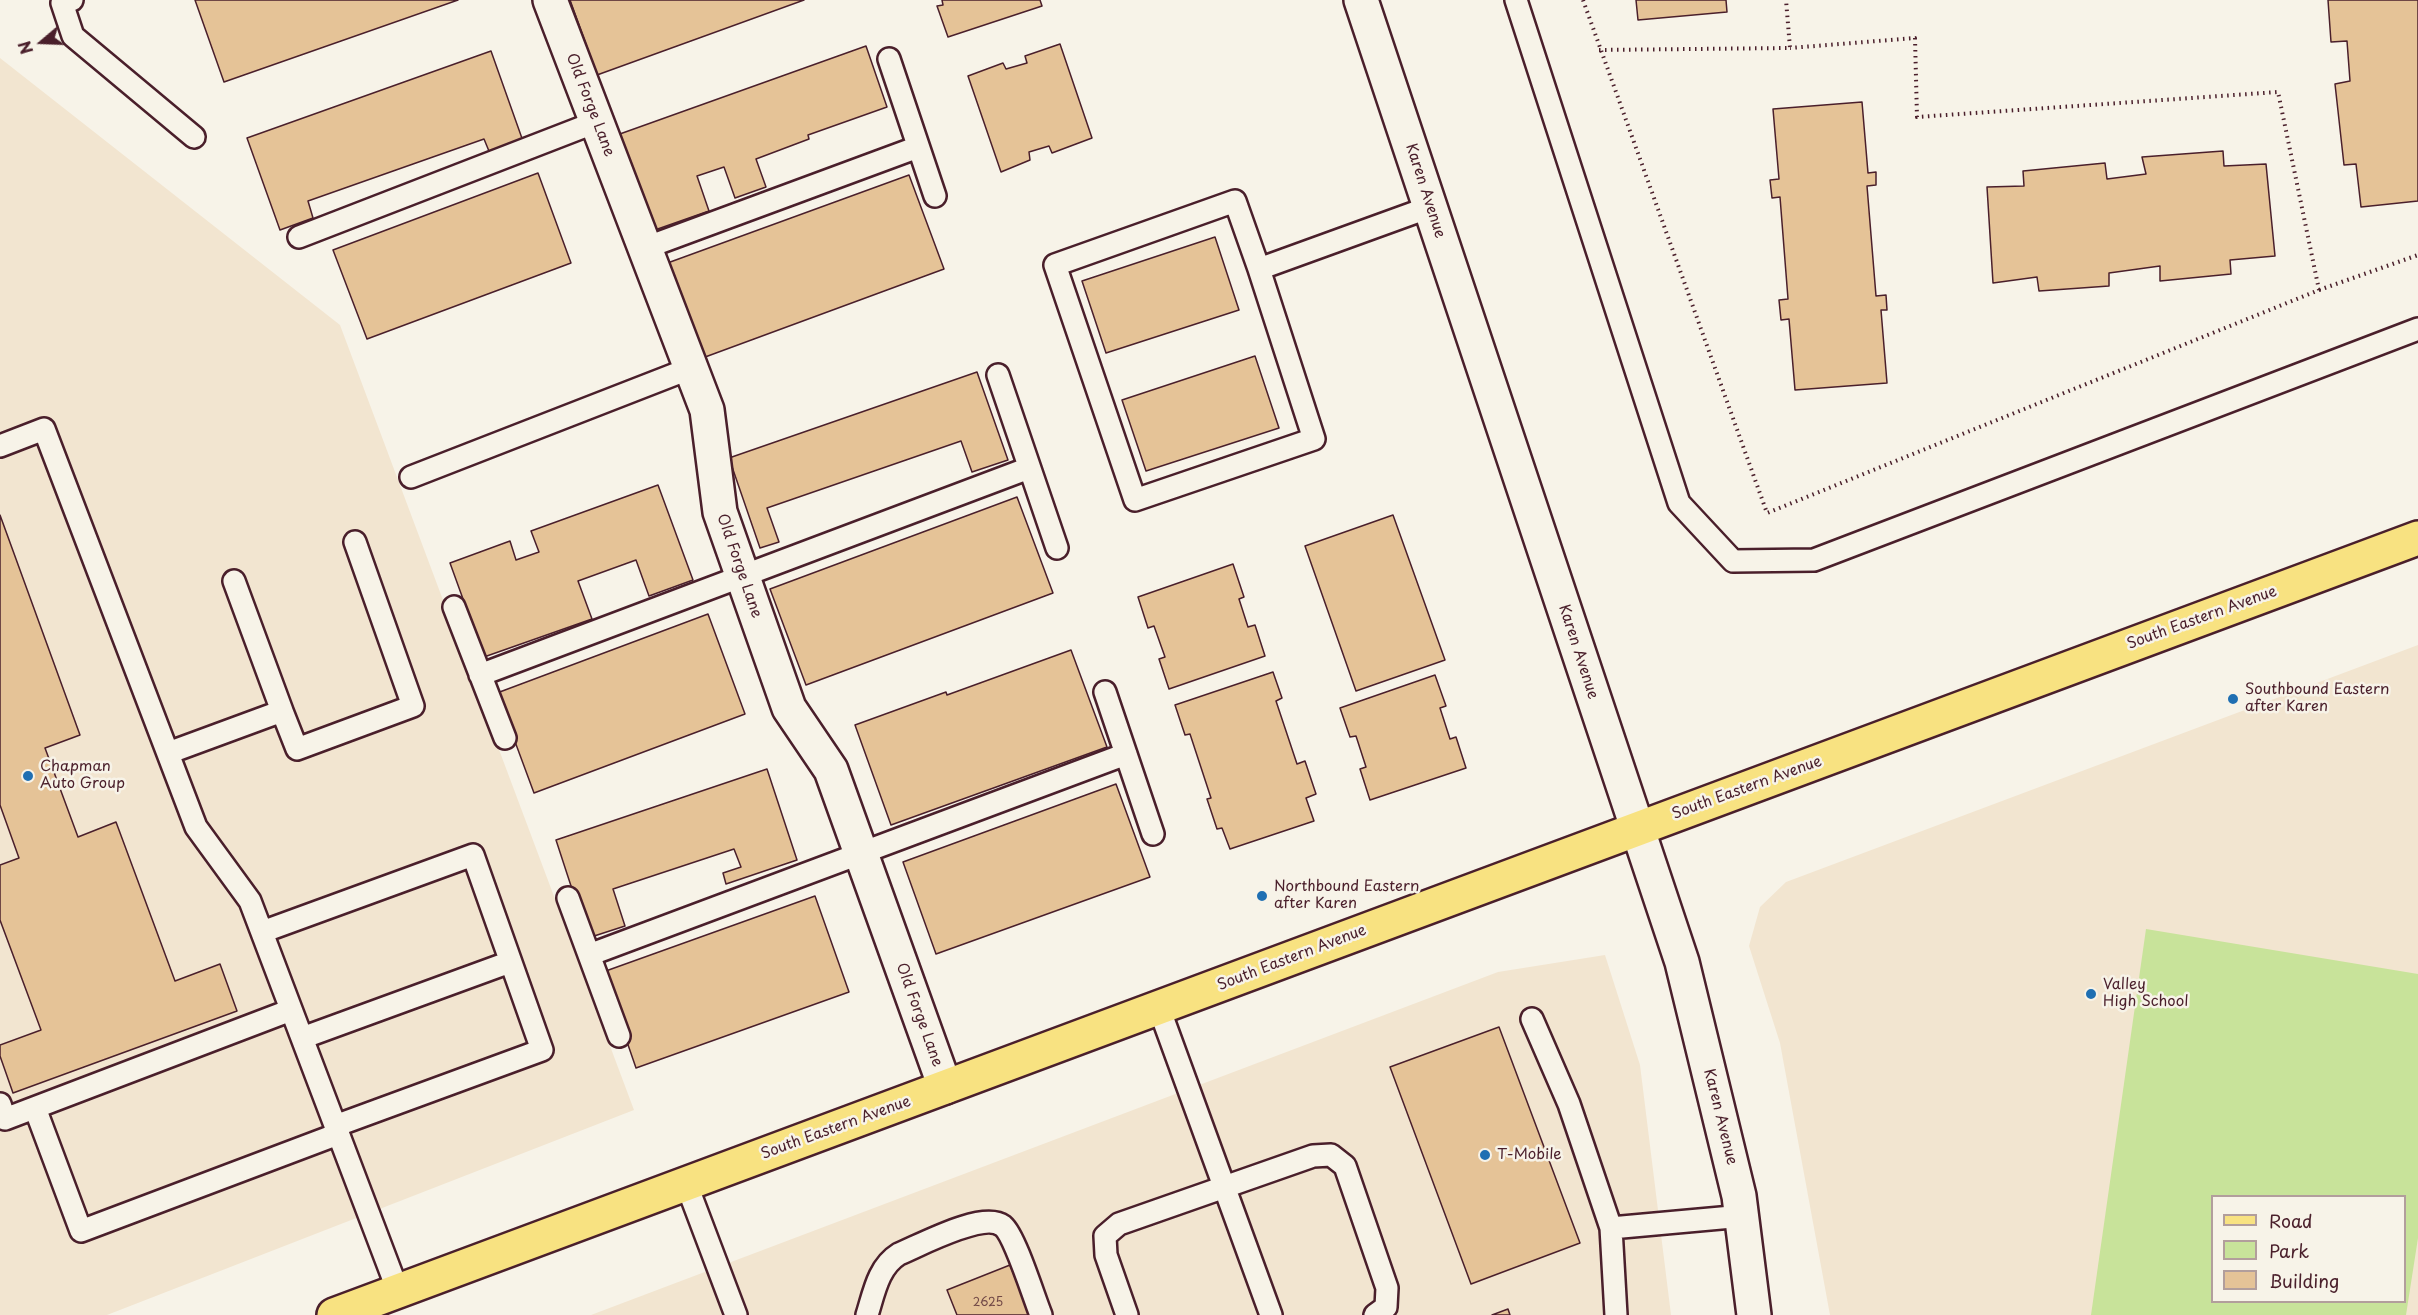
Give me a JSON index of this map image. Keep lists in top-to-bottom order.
{
  "streets": {
    "main road": ["South Eastern Avenue"],
    "street": ["Old Forge Lane", "Karen Avenue"]
  },
  "crossings": [
    ["Old Forge Lane", "South Eastern Avenue"],
    ["Karen Avenue", "South Eastern Avenue"]
  ],
  "places": [
    "Southbound Eastern after Karen",
    "Chapman Auto Group",
    "Northbound Eastern after Karen",
    "Valley High School",
    "T-Mobile"
  ],
  "house_numbers": ["2625"],
  "legend": ["Road", "Park", "Building"],
  "north": "left"
}
